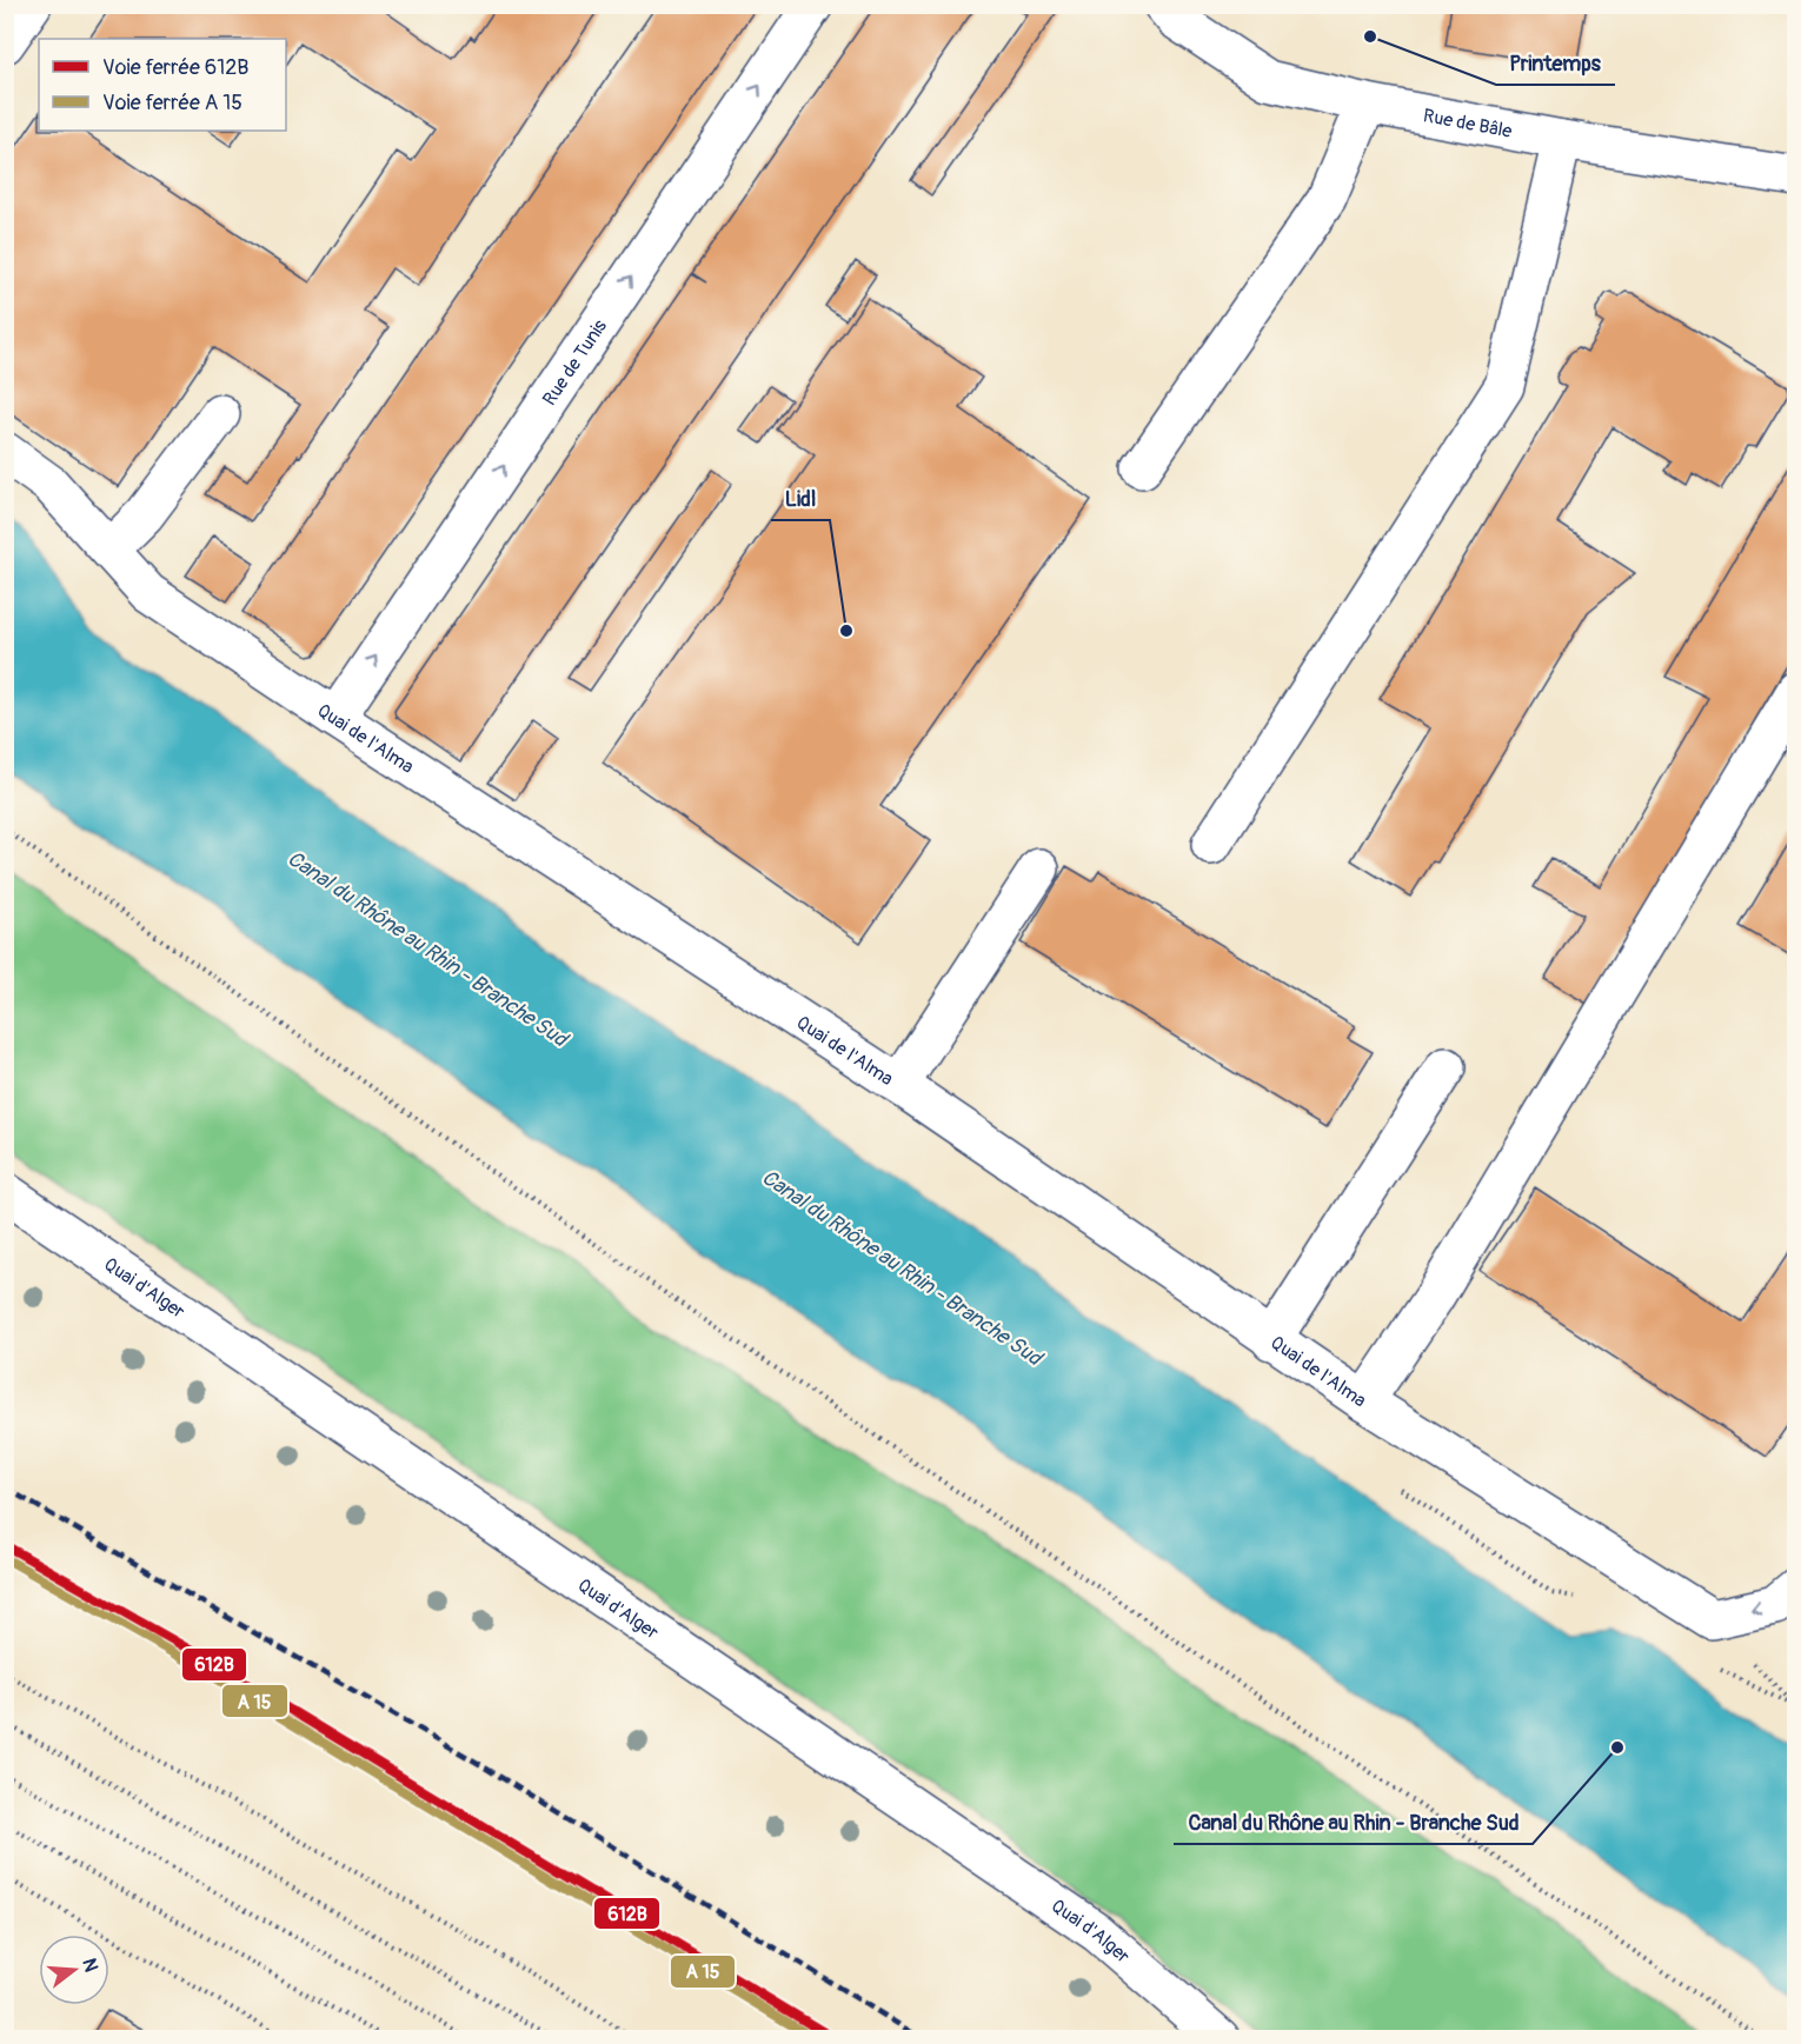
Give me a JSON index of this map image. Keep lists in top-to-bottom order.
{
  "streets": {
    "street": [
      "Rue de Bâle",
      "Rue de Tunis",
      "Quai de l'Alma",
      "Quai d'Alger"
    ]
  },
  "crossings": [
    ["Rue de Tunis", "Quai de l'Alma"]
  ],
  "one_way": ["Rue de Tunis"],
  "water": ["Canal du Rhône au Rhin - Branche Sud"],
  "places": ["Printemps", "Lidl", "Canal du Rhône au Rhin - Branche Sud"],
  "lines": ["rail line 612B"],
  "legend": ["Voie ferrée 612B", "Voie ferrée A 15"],
  "north": "right"
}
